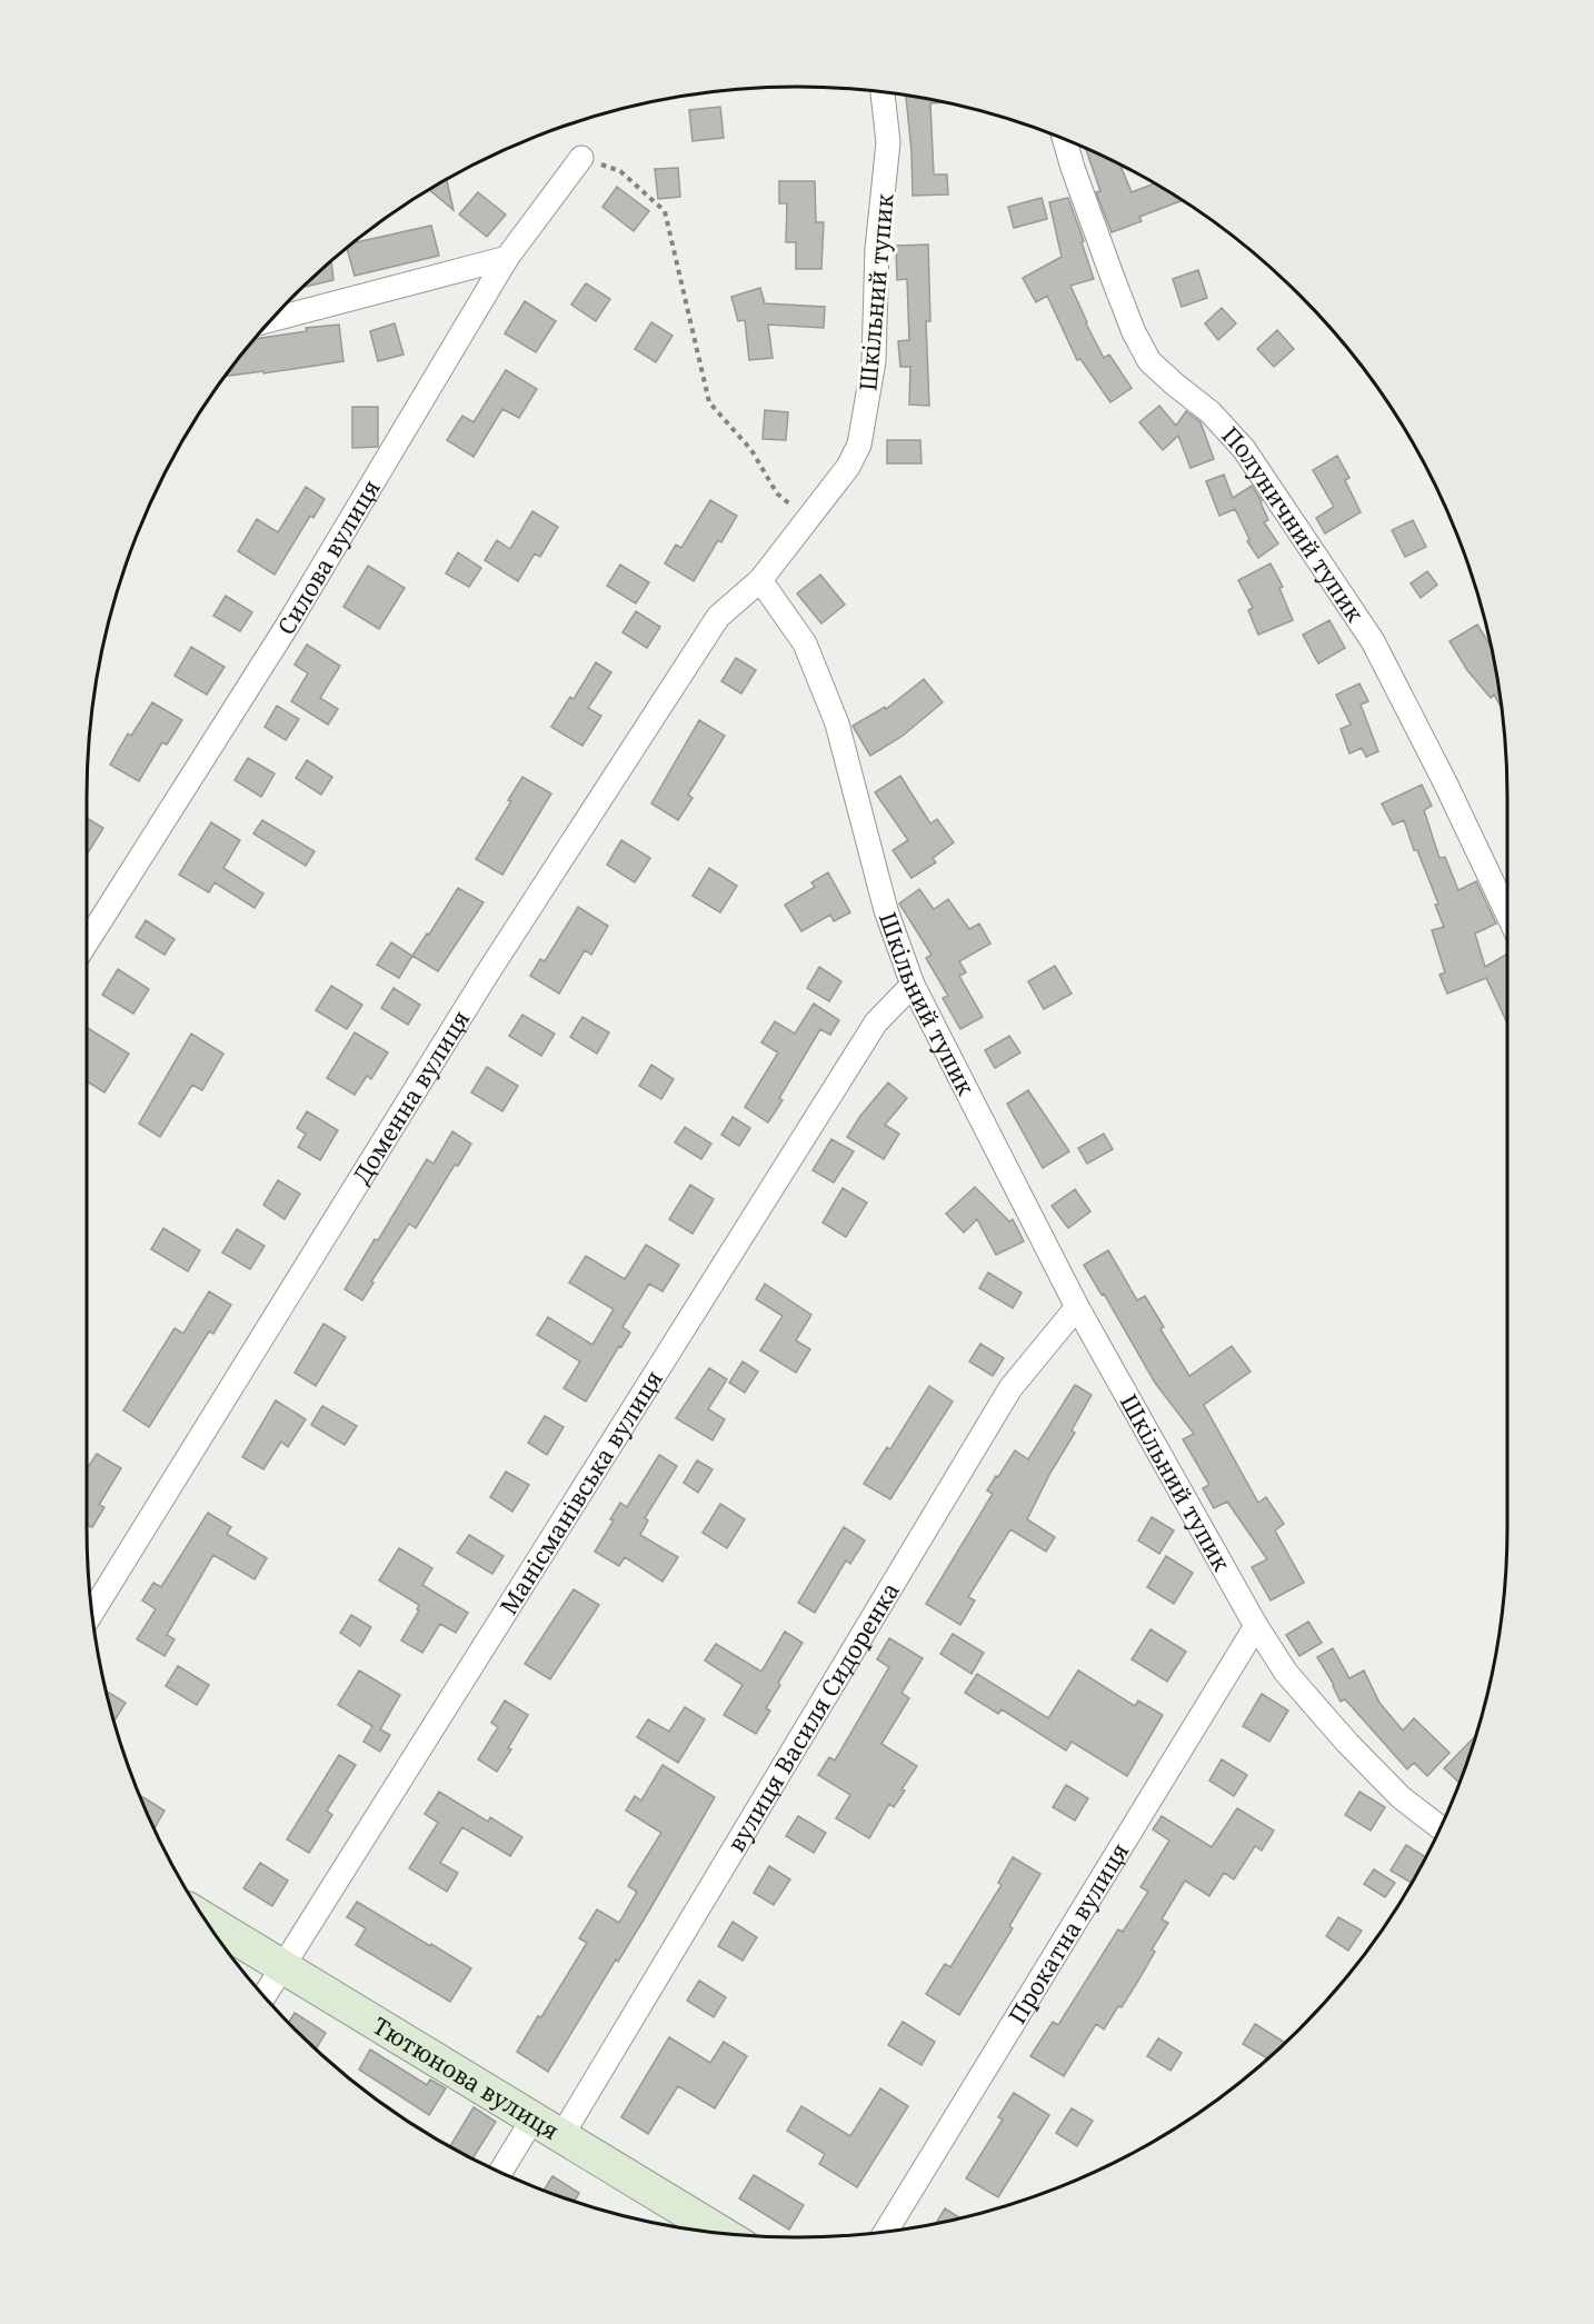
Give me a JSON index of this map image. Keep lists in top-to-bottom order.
{
  "streets": {
    "street": [
      "Шкільний тупик",
      "Полуничний тупик",
      "Силова вулиця",
      "Доменна вулиця",
      "Манісманівська вулиця",
      "вулиця Василя Сидоренка",
      "Прокатна вулиця",
      "Тютюнова вулиця"
    ]
  },
  "crossings": [
    ["Шкільний тупик", "Доменна вулиця"],
    ["Шкільний тупик", "Манісманівська вулиця"],
    ["Шкільний тупик", "вулиця Василя Сидоренка"],
    ["Шкільний тупик", "Прокатна вулиця"],
    ["Манісманівська вулиця", "Тютюнова вулиця"],
    ["вулиця Василя Сидоренка", "Тютюнова вулиця"]
  ]
}
